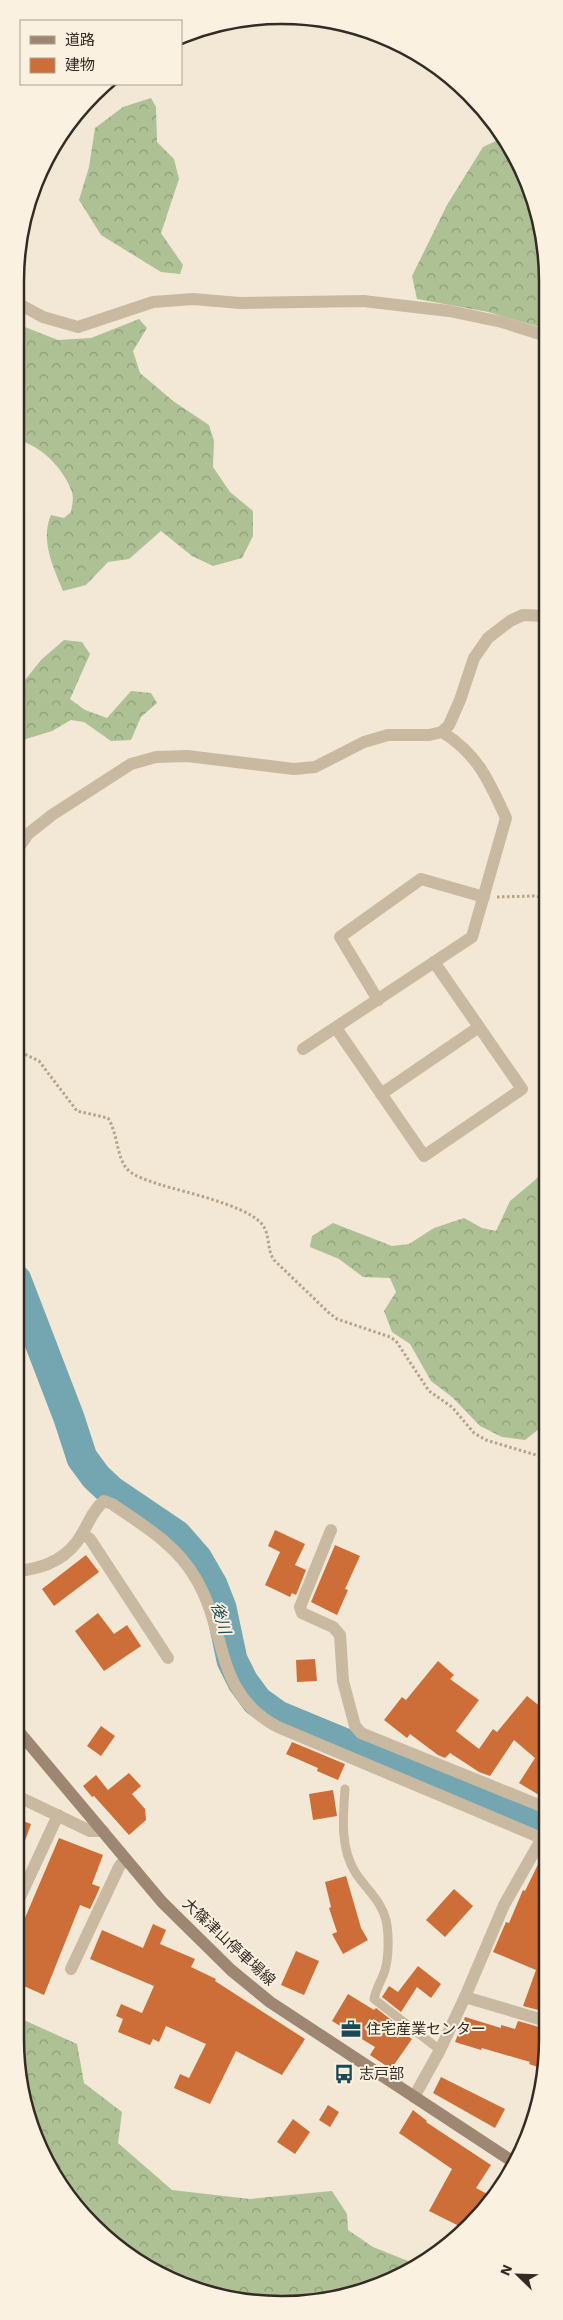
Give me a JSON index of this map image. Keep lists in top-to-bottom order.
{
  "streets": {
    "main road": ["大篠津山停車場線"]
  },
  "water": ["後川"],
  "places": {
    "office": ["住宅産業センター"],
    "bus stop": ["志戸部"]
  },
  "legend": ["道路", "建物"],
  "north": "top left"
}
